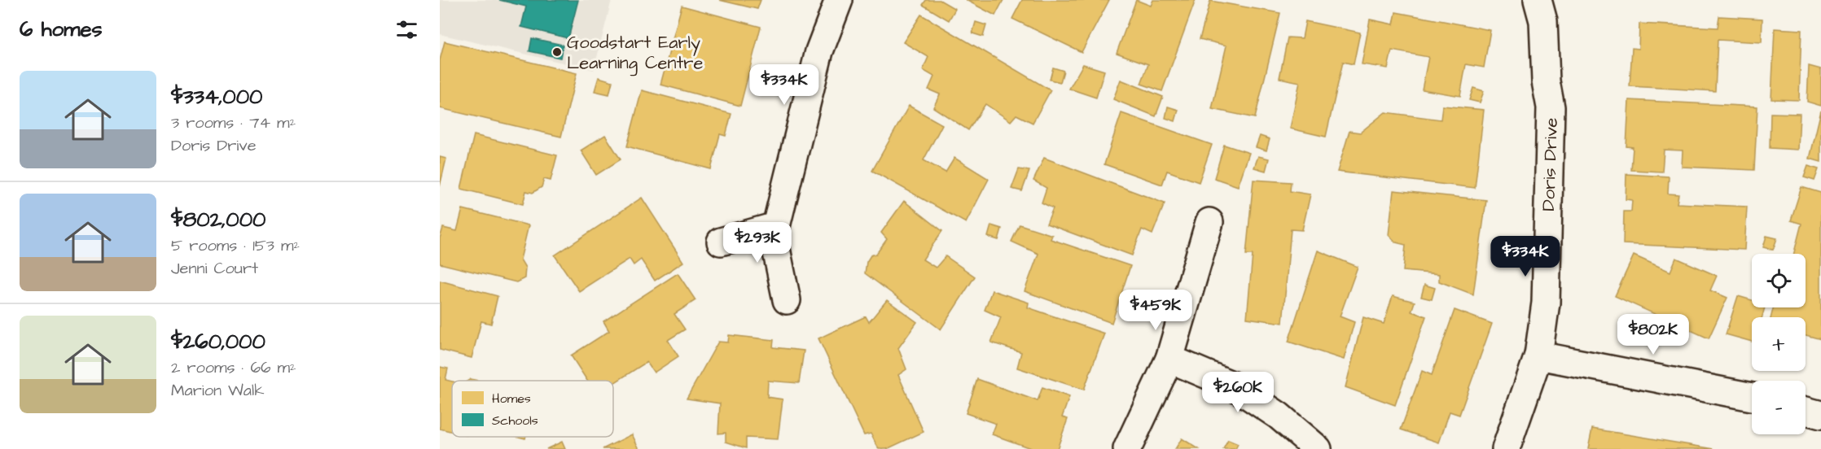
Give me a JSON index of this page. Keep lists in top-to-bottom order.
{
  "streets": {
    "street": ["Doris Drive"]
  },
  "places": ["Goodstart Early Learning Centre"],
  "legend": ["Homes", "Schools"],
  "page": {
    "heading": "6 homes",
    "list": [
      {
        "name": "$334,000",
        "note": "3 rooms · 74 m² · Doris Drive"
      },
      {
        "name": "$802,000",
        "note": "5 rooms · 153 m² · Jenni Court"
      },
      {
        "name": "$260,000",
        "note": "2 rooms · 66 m² · Marion Walk"
      }
    ],
    "price": [
      "$334K",
      "$293K",
      "$334K",
      "$459K",
      "$802K",
      "$260K"
    ],
    "map_buttons": ["+", "−"]
  }
}
